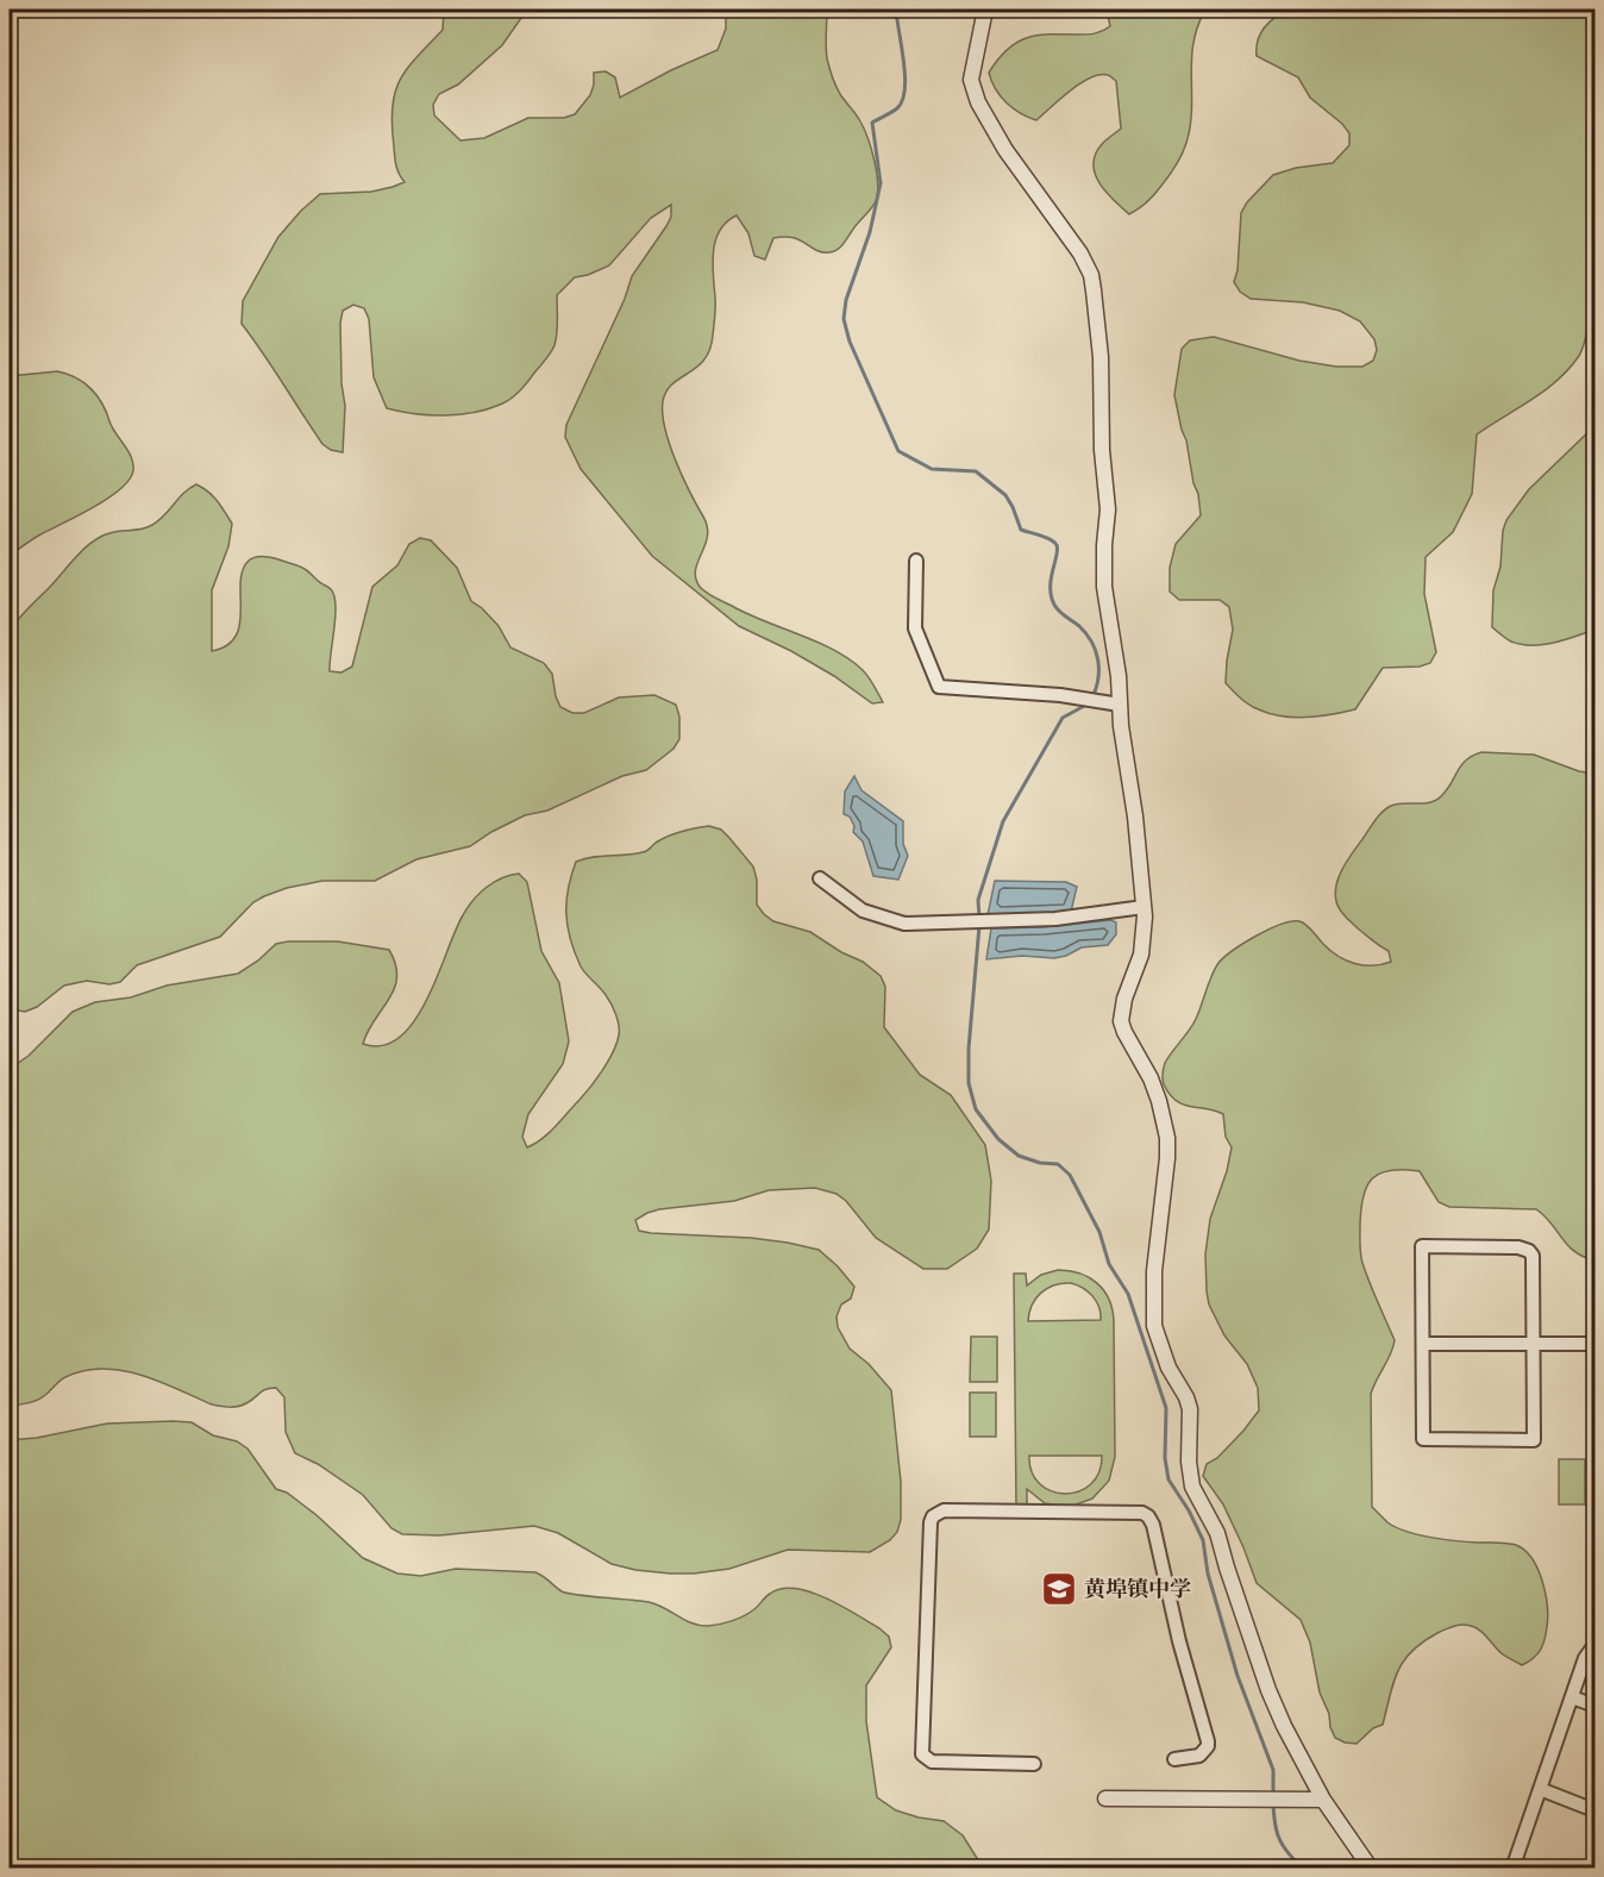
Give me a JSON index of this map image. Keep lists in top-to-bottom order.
{
  "places": {
    "school or university": ["黄埠镇中学"]
  }
}
